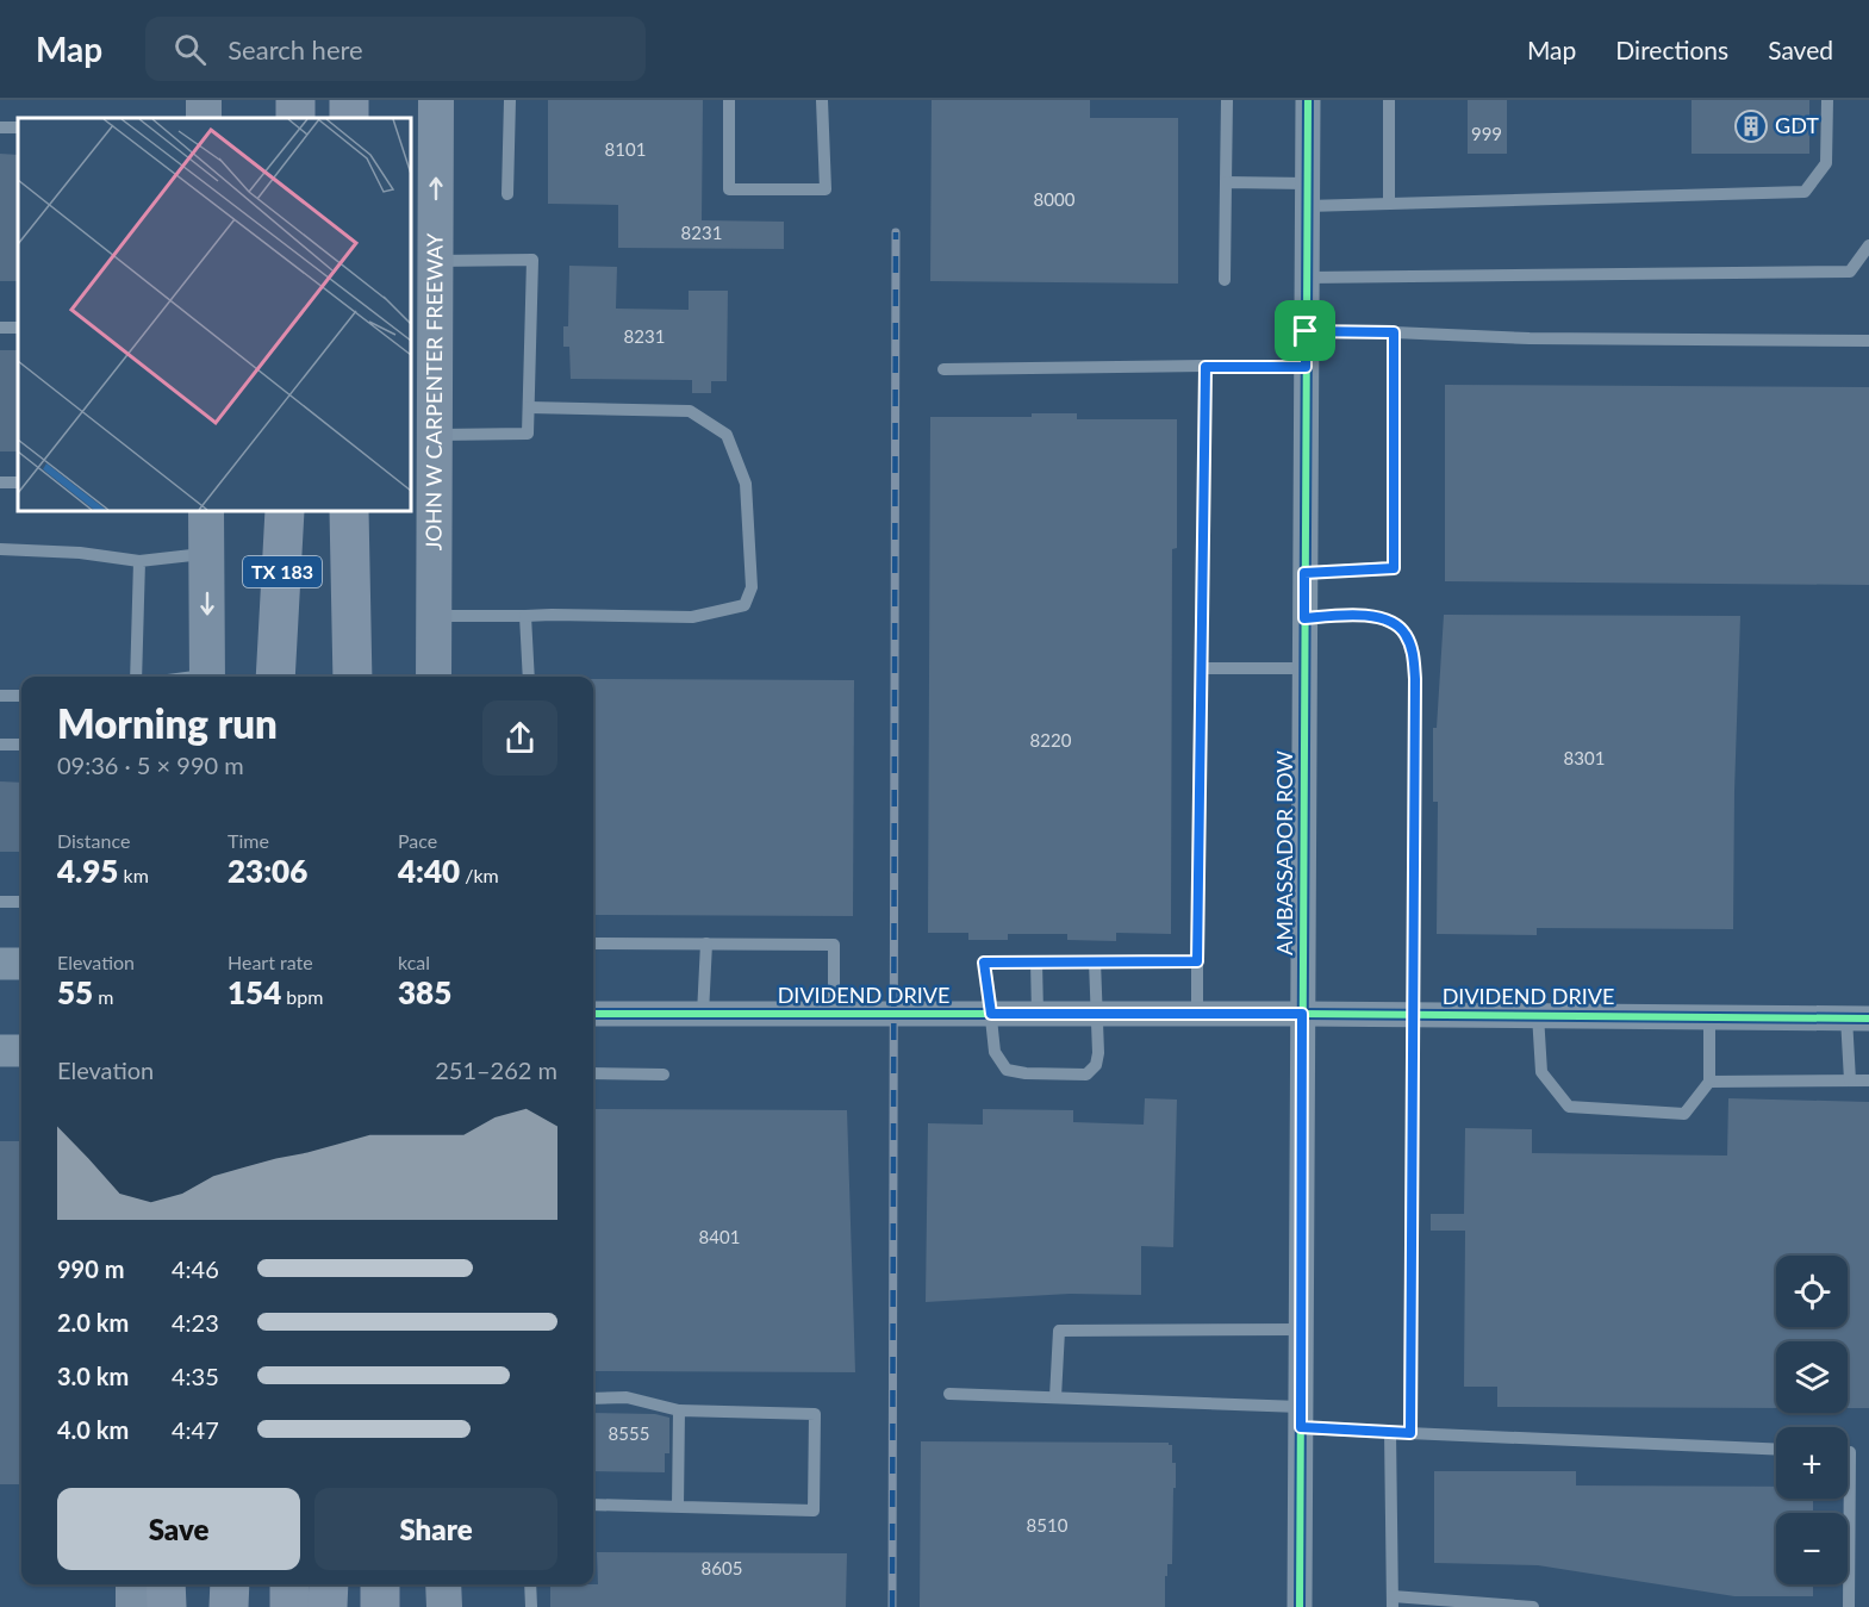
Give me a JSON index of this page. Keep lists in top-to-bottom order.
{
  "streets": {
    "highway": ["TX 183"],
    "main road": ["JOHN W CARPENTER FREEWAY"],
    "street": ["AMBASSADOR ROW", "DIVIDEND DRIVE"]
  },
  "crossings": [
    ["AMBASSADOR ROW", "DIVIDEND DRIVE"]
  ],
  "places": {
    "building": ["GDT"]
  },
  "house_numbers": [
    "999",
    "8101",
    "8000",
    "8231",
    "8231",
    "8220",
    "8301",
    "8401",
    "8555",
    "8510",
    "8605"
  ],
  "page": {
    "header": "Map",
    "search": "Search here",
    "nav": ["Map", "Directions", "Saved"],
    "heading": ["Morning run", "09:36 · 5 × 990 m"],
    "stats": [
      ["Distance", "4.95 km"],
      ["Time", "23:06"],
      ["Pace", "4:40 /km"],
      ["Elevation", "55 m"],
      ["Heart rate", "154 bpm"],
      ["kcal", "385"]
    ],
    "chart": ["Elevation", "251–262 m"],
    "list": [
      {
        "name": "990 m",
        "note": "4:46"
      },
      {
        "name": "2.0 km",
        "note": "4:23"
      },
      {
        "name": "3.0 km",
        "note": "4:35"
      },
      {
        "name": "4.0 km",
        "note": "4:47"
      }
    ],
    "map_buttons": ["+", "−"],
    "buttons": ["Save", "Share"]
  }
}
